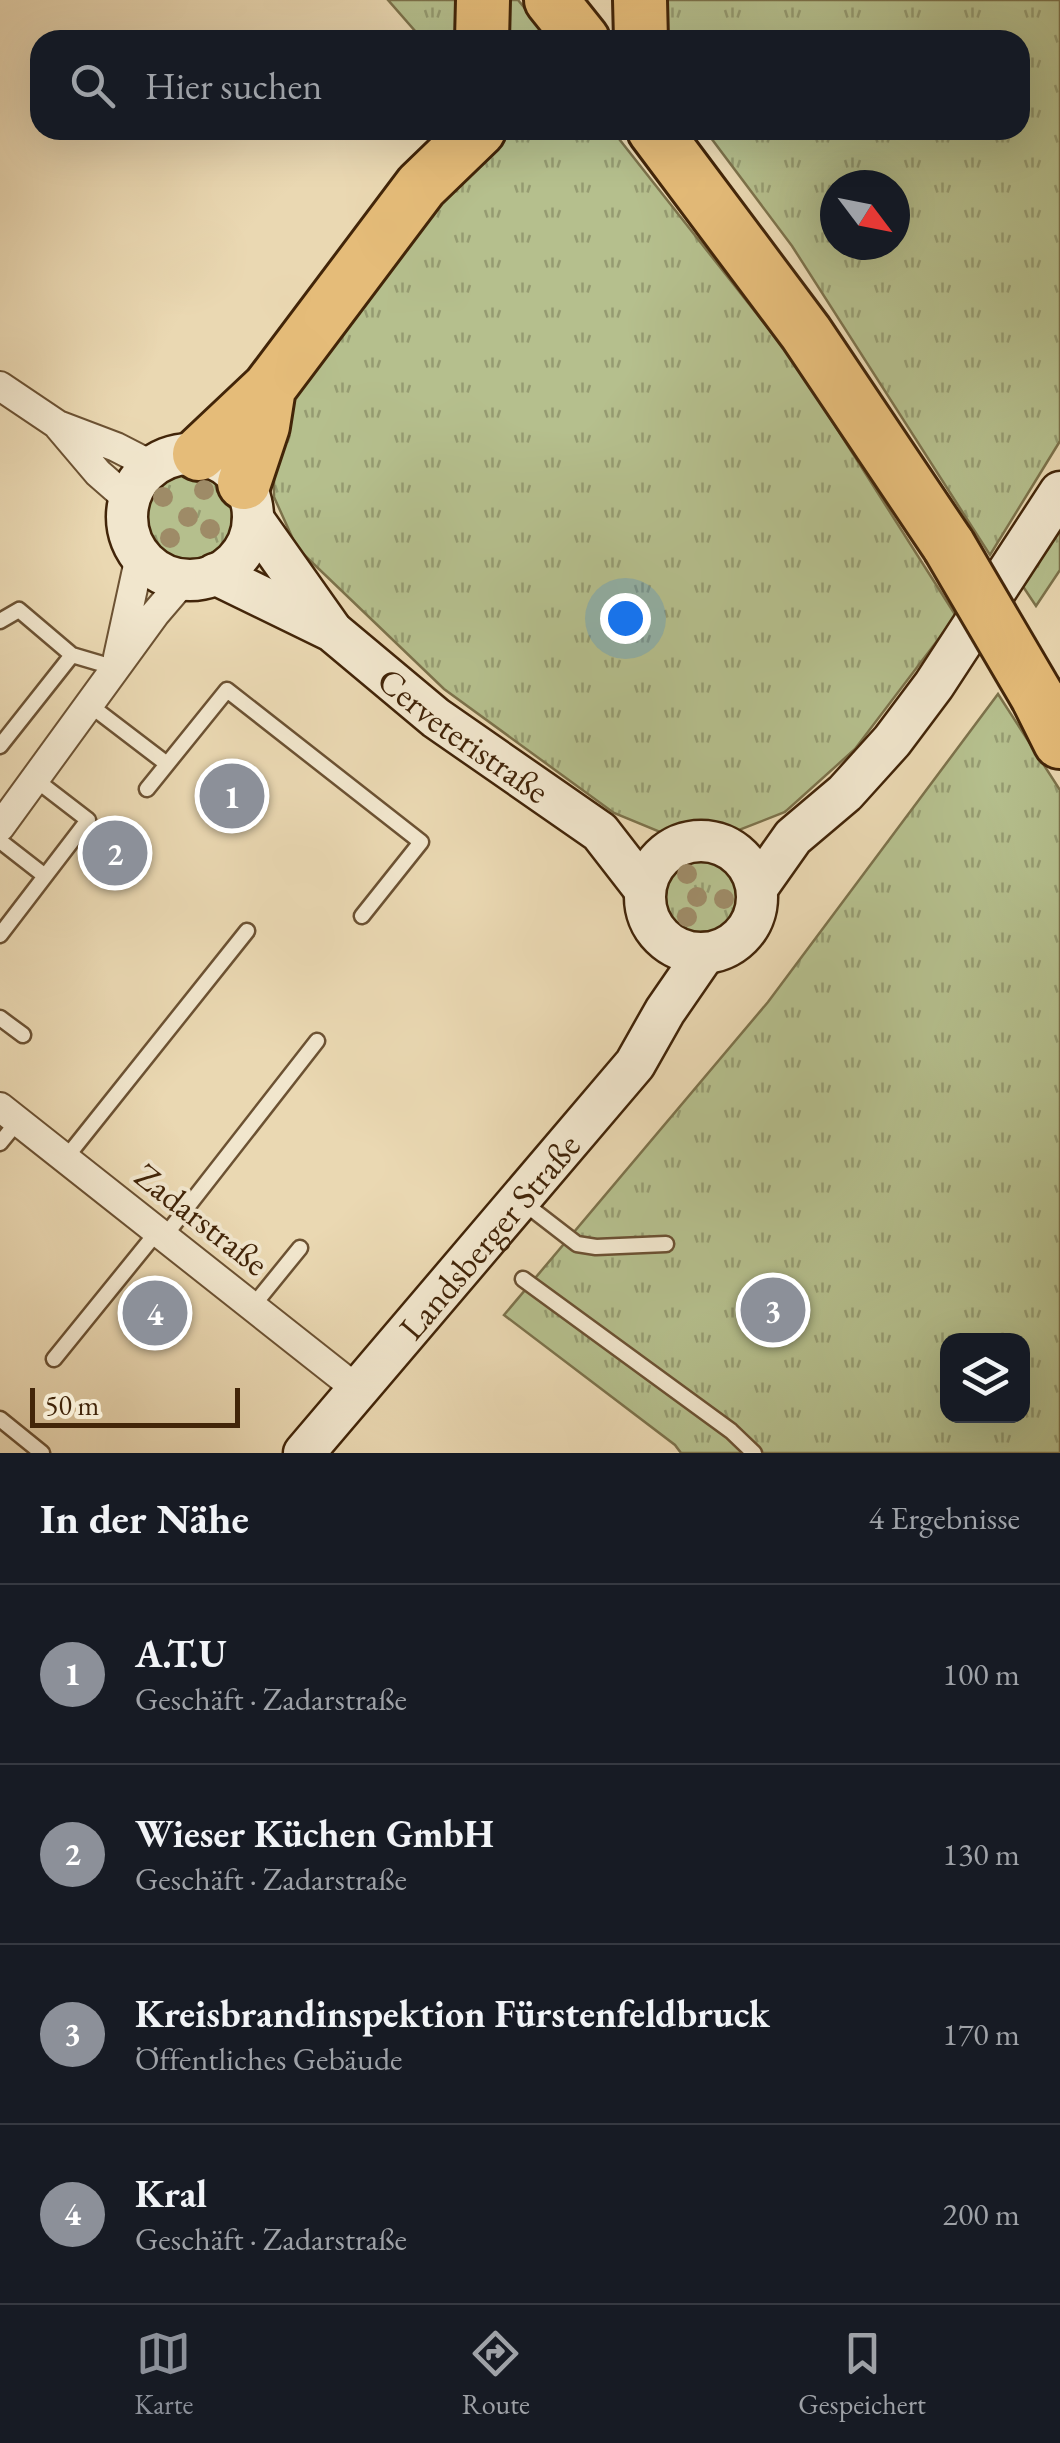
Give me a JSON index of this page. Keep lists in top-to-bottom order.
{
  "streets": {
    "street": ["Cerveteristraße", "Zadarstraße", "Landsberger Straße"]
  },
  "crossings": [
    ["Cerveteristraße", "Landsberger Straße"],
    ["Zadarstraße", "Landsberger Straße"]
  ],
  "scale_bar": "50 m",
  "north": "bottom right",
  "page": {
    "search": "Hier suchen",
    "pins": [
      "1",
      "2",
      "3",
      "4"
    ],
    "scale": "50 m",
    "heading": ["In der Nähe", "4 Ergebnisse"],
    "list": [
      {
        "mark": "1",
        "name": "A.T.U",
        "note": "Geschäft · Zadarstraße",
        "value": "100 m"
      },
      {
        "mark": "2",
        "name": "Wieser Küchen GmbH",
        "note": "Geschäft · Zadarstraße",
        "value": "130 m"
      },
      {
        "mark": "3",
        "name": "Kreisbrandinspektion Fürstenfeldbruck",
        "note": "Öffentliches Gebäude",
        "value": "170 m"
      },
      {
        "mark": "4",
        "name": "Kral",
        "note": "Geschäft · Zadarstraße",
        "value": "200 m"
      }
    ],
    "nav": ["Karte", "Route", "Gespeichert"]
  }
}
